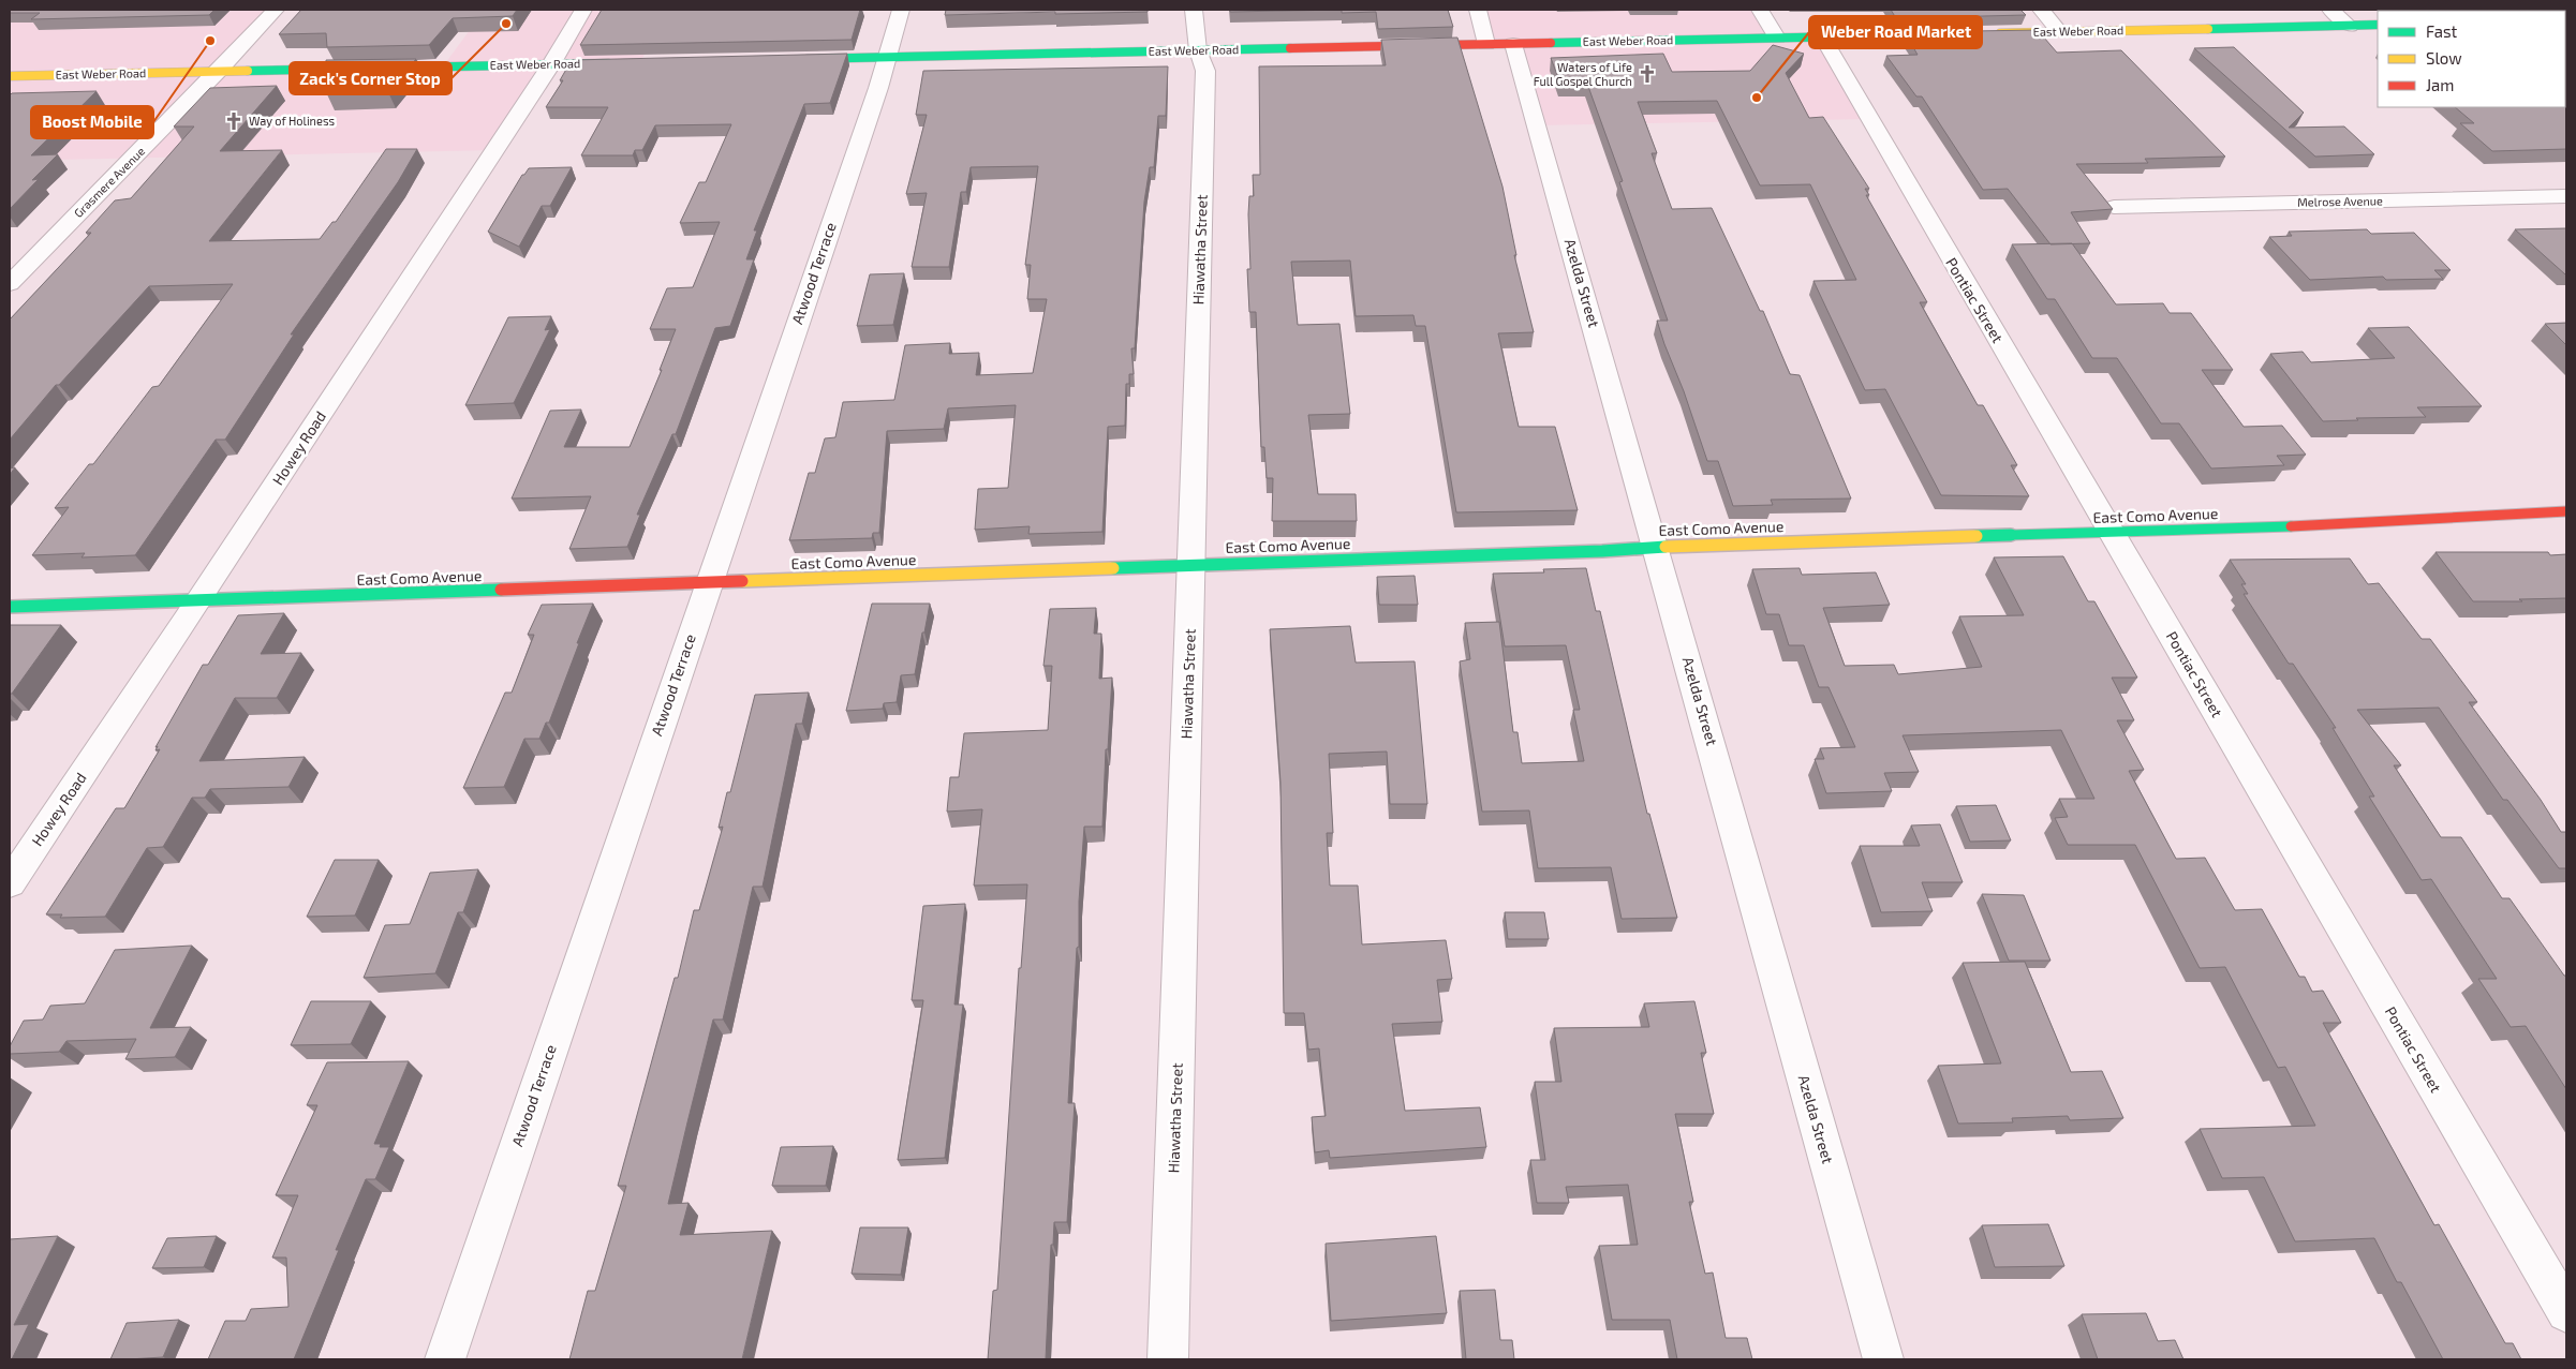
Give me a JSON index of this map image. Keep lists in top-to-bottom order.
{
  "streets": {
    "street": [
      "East Weber Road",
      "Grasmere Avenue",
      "Melrose Avenue",
      "Hiawatha Street",
      "Atwood Terrace",
      "Azelda Street",
      "Pontiac Street",
      "Howey Road",
      "East Como Avenue"
    ]
  },
  "crossings": [
    ["East Weber Road", "Grasmere Avenue"],
    ["East Weber Road", "Hiawatha Street"],
    ["East Weber Road", "Atwood Terrace"],
    ["East Weber Road", "Azelda Street"],
    ["East Weber Road", "Pontiac Street"],
    ["East Weber Road", "Howey Road"],
    ["Hiawatha Street", "East Como Avenue"],
    ["Atwood Terrace", "East Como Avenue"],
    ["Azelda Street", "East Como Avenue"],
    ["Pontiac Street", "East Como Avenue"],
    ["Howey Road", "East Como Avenue"]
  ],
  "places": {
    "other": ["Zack's Corner Stop", "Boost Mobile", "Weber Road Market"],
    "church": ["Waters of Life Full Gospel Church", "Way of Holiness"]
  },
  "legend": ["Fast", "Slow", "Jam"]
}
